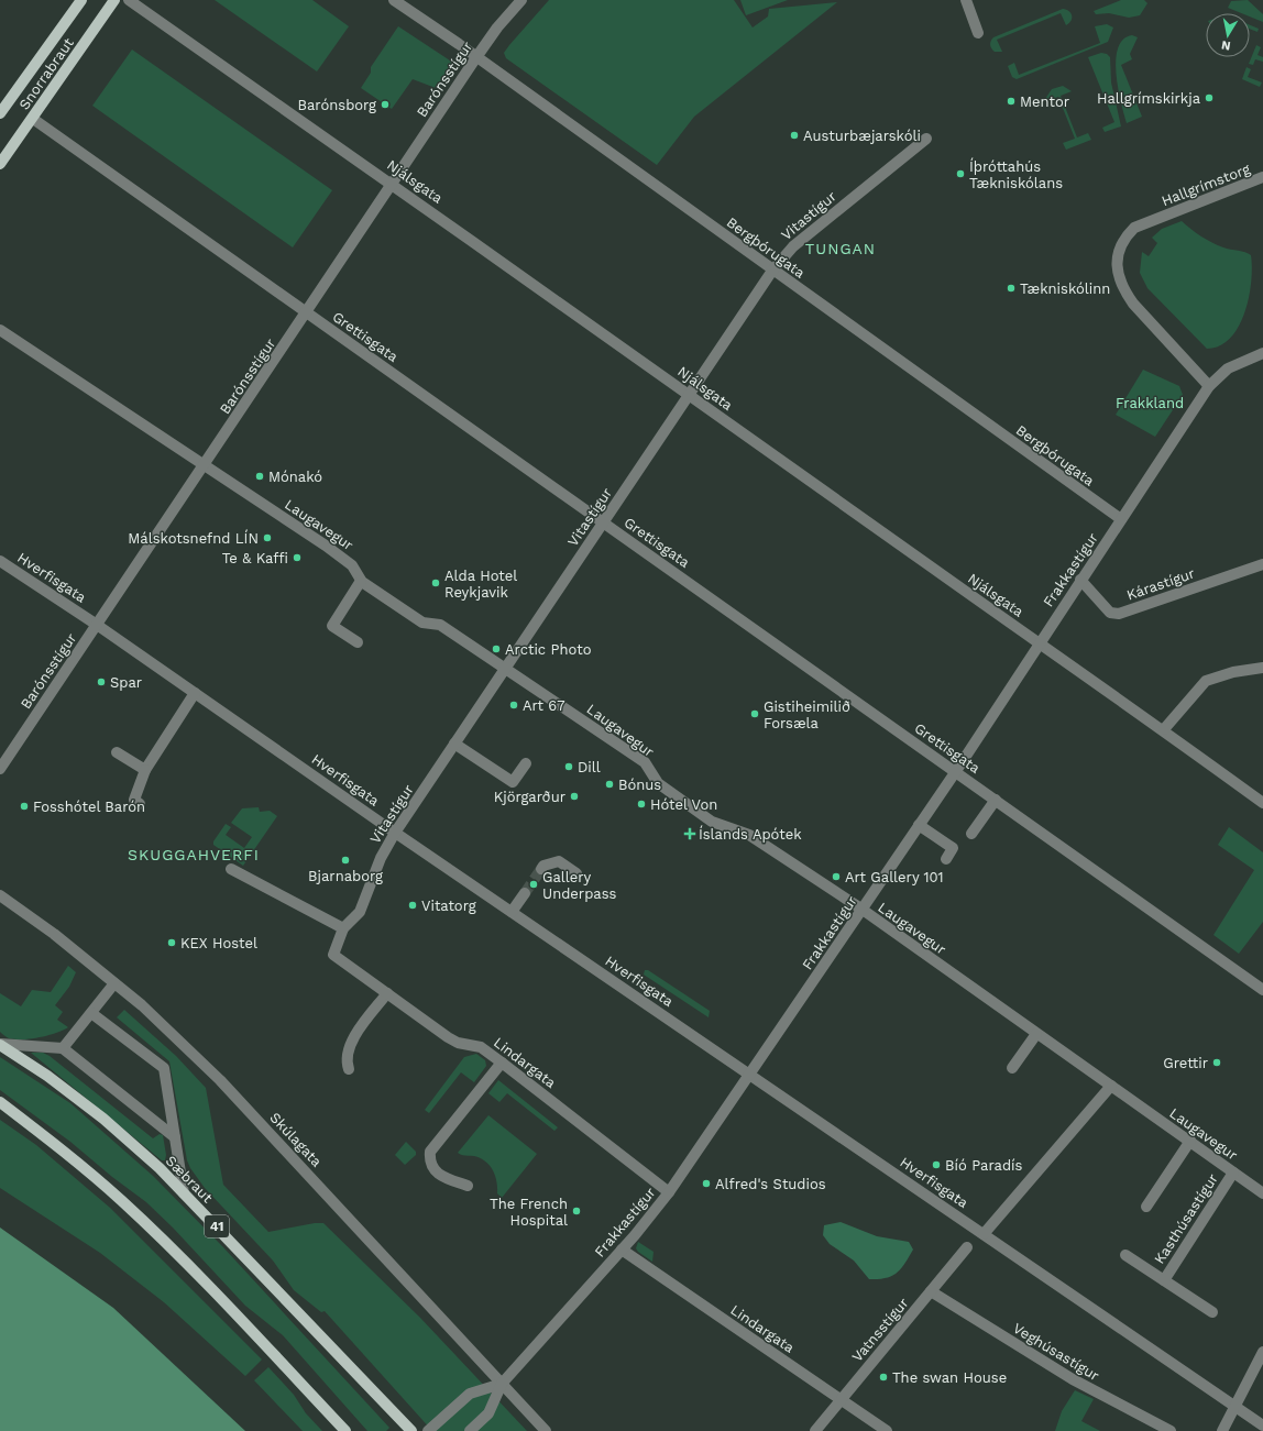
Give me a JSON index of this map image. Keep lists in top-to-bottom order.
{
  "streets": {
    "main road": ["Snorrabraut", "Sæbraut", "41"],
    "street": [
      "Barónsstígur",
      "Njálsgata",
      "Hallgrímstorg",
      "Vitastígur",
      "Bergþórugata",
      "Grettisgata",
      "Laugavegur",
      "Frakkastígur",
      "Hverfisgata",
      "Kárastígur",
      "Lindargata",
      "Skúlagata",
      "Kasthúsastígur",
      "Vatnsstígur",
      "Veghúsastígur"
    ]
  },
  "crossings": [
    ["Snorrabraut", "Grettisgata"],
    ["Barónsstígur", "Njálsgata"],
    ["Barónsstígur", "Bergþórugata"],
    ["Barónsstígur", "Grettisgata"],
    ["Barónsstígur", "Laugavegur"],
    ["Barónsstígur", "Hverfisgata"],
    ["Njálsgata", "Vitastígur"],
    ["Njálsgata", "Frakkastígur"],
    ["Hallgrímstorg", "Frakkastígur"],
    ["Vitastígur", "Bergþórugata"],
    ["Vitastígur", "Grettisgata"],
    ["Vitastígur", "Laugavegur"],
    ["Vitastígur", "Hverfisgata"],
    ["Vitastígur", "Lindargata"],
    ["Bergþórugata", "Frakkastígur"],
    ["Grettisgata", "Frakkastígur"],
    ["Laugavegur", "Frakkastígur"],
    ["Laugavegur", "Kasthúsastígur"],
    ["Frakkastígur", "Hverfisgata"],
    ["Frakkastígur", "Kárastígur"],
    ["Frakkastígur", "Lindargata"],
    ["Frakkastígur", "Skúlagata"],
    ["Lindargata", "Vatnsstígur"],
    ["Vatnsstígur", "Veghúsastígur"]
  ],
  "districts": ["TUNGAN", "SKUGGAHVERFI"],
  "parks": ["Frakkland"],
  "places": {
    "other": [
      "Hallgrímskirkja",
      "Mentor",
      "Barónsborg",
      "Austurbæjarskóli",
      "Íþróttahús Tækniskólans",
      "Tækniskólinn",
      "Mónakó",
      "Málskotsnefnd LÍN",
      "Te & Kaffi",
      "Alda Hotel Reykjavik",
      "Arctic Photo",
      "Spar",
      "Art 67",
      "Gistiheimilið Forsæla",
      "Dill",
      "Bónus",
      "Kjörgarður",
      "Hótel Von",
      "Fosshótel Barón",
      "Bjarnaborg",
      "Art Gallery 101",
      "Gallery Underpass",
      "Vitatorg",
      "KEX Hostel",
      "Grettir",
      "Bíó Paradís",
      "Alfred's Studios",
      "The French Hospital",
      "The swan House"
    ],
    "health": ["Íslands Apótek"]
  },
  "north": "bottom"
}
